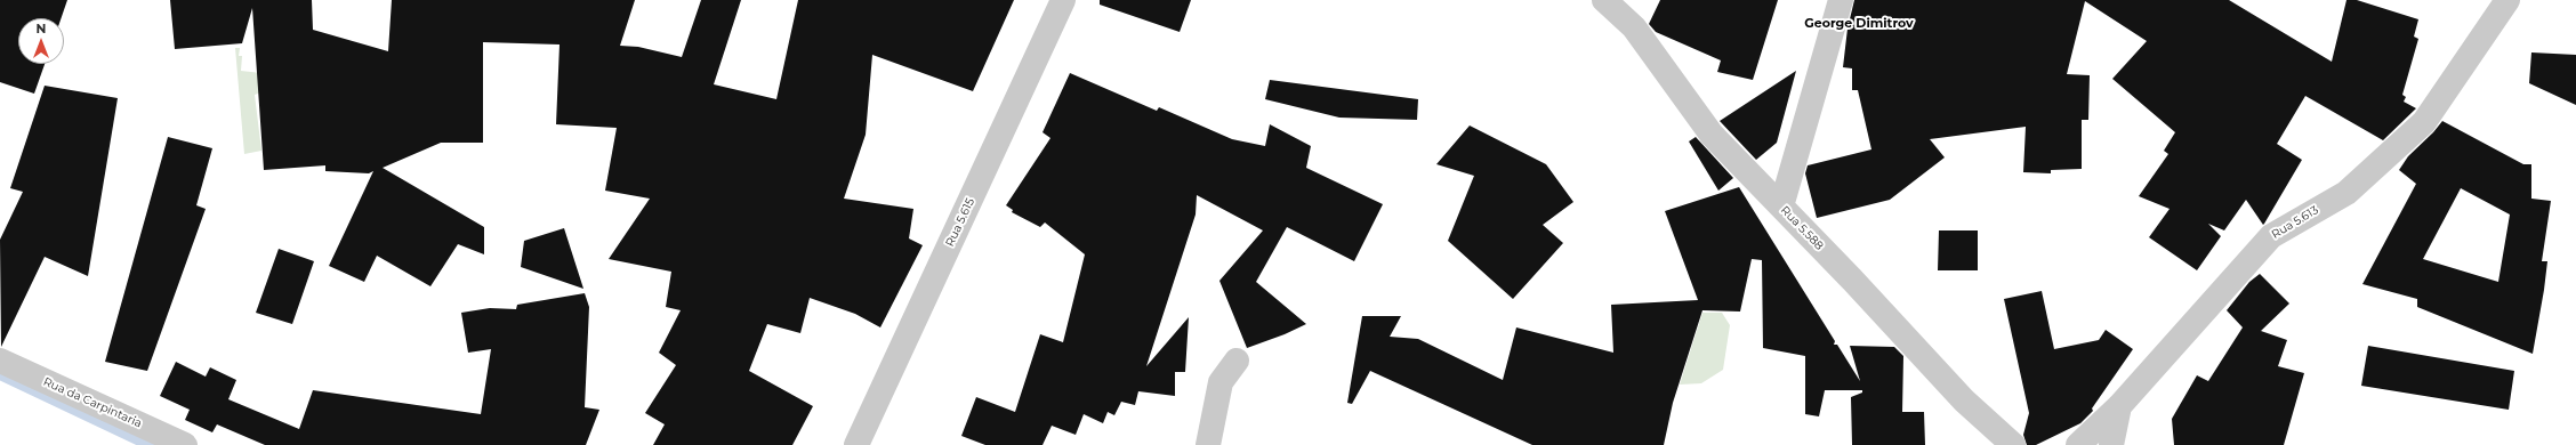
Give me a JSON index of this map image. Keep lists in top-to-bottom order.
{
  "streets": {
    "street": [
      "Rua 5.615",
      "Rua 5.613",
      "Rua 5.588",
      "Rua da Carpintaria"
    ]
  },
  "districts": ["George Dimitrov"],
  "north": "top"
}
